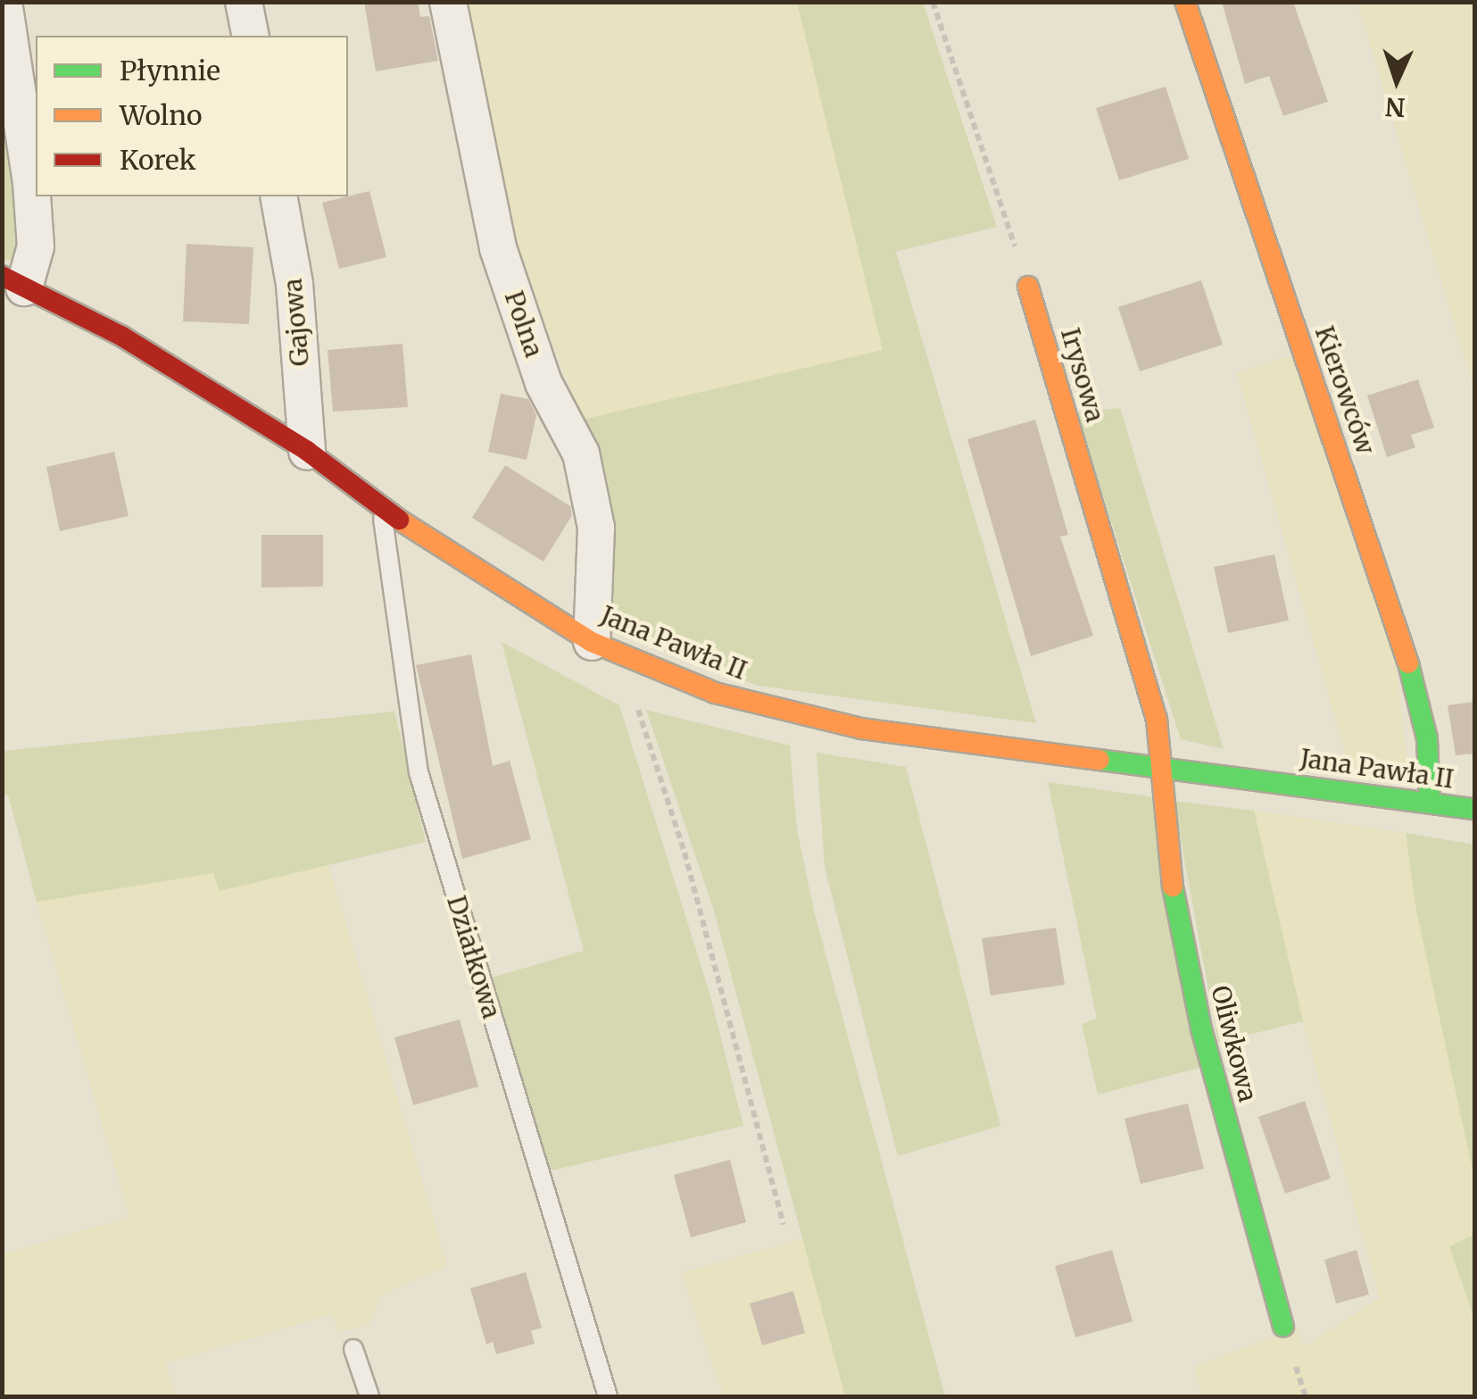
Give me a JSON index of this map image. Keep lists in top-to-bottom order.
{
  "streets": {
    "street": [
      "Gajowa",
      "Polna",
      "Irysowa",
      "Kierowców",
      "Jana Pawła II",
      "Oliwkowa"
    ],
    "lane": ["Działkowa"]
  },
  "crossings": [
    ["Gajowa", "Jana Pawła II"],
    ["Polna", "Jana Pawła II"],
    ["Irysowa", "Jana Pawła II"],
    ["Irysowa", "Oliwkowa"],
    ["Kierowców", "Jana Pawła II"],
    ["Jana Pawła II", "Działkowa"],
    ["Jana Pawła II", "Oliwkowa"]
  ],
  "legend": ["Płynnie", "Wolno", "Korek"],
  "north": "bottom"
}
